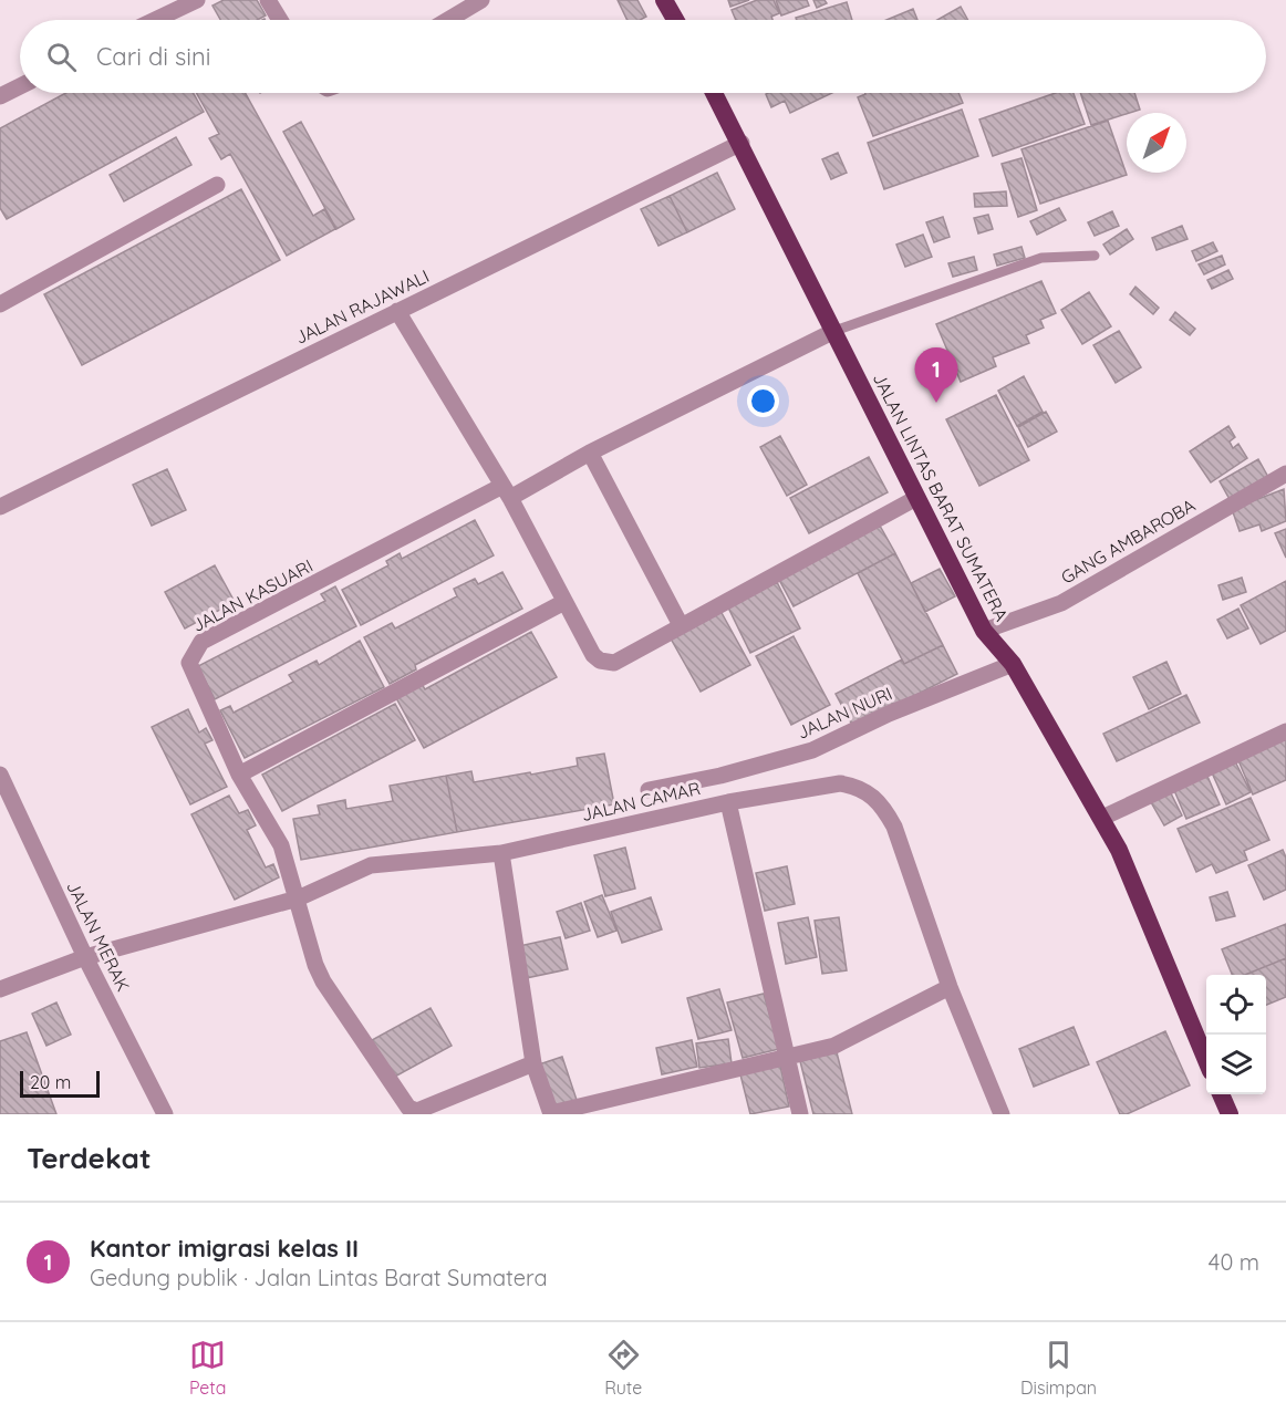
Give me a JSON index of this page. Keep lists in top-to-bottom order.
{
  "streets": {
    "highway": ["JALAN LINTAS BARAT SUMATERA"],
    "street": [
      "JALAN RAJAWALI",
      "GANG AMBAROBA",
      "JALAN KASUARI",
      "JALAN NURI",
      "JALAN CAMAR",
      "JALAN MERAK"
    ]
  },
  "crossings": [
    ["JALAN RAJAWALI", "JALAN LINTAS BARAT SUMATERA"],
    ["JALAN LINTAS BARAT SUMATERA", "GANG AMBAROBA"],
    ["JALAN LINTAS BARAT SUMATERA", "JALAN KASUARI"],
    ["JALAN LINTAS BARAT SUMATERA", "JALAN NURI"],
    ["JALAN KASUARI", "JALAN CAMAR"],
    ["JALAN CAMAR", "JALAN MERAK"]
  ],
  "scale_bar": "20 m",
  "north": "top right",
  "page": {
    "search": "Cari di sini",
    "pins": "1",
    "scale": "20 m",
    "heading": "Terdekat",
    "list": [
      {
        "mark": "1",
        "name": "Kantor imigrasi kelas II",
        "note": "Gedung publik · Jalan Lintas Barat Sumatera",
        "value": "40 m"
      }
    ],
    "nav": ["Peta", "Rute", "Disimpan"]
  }
}
